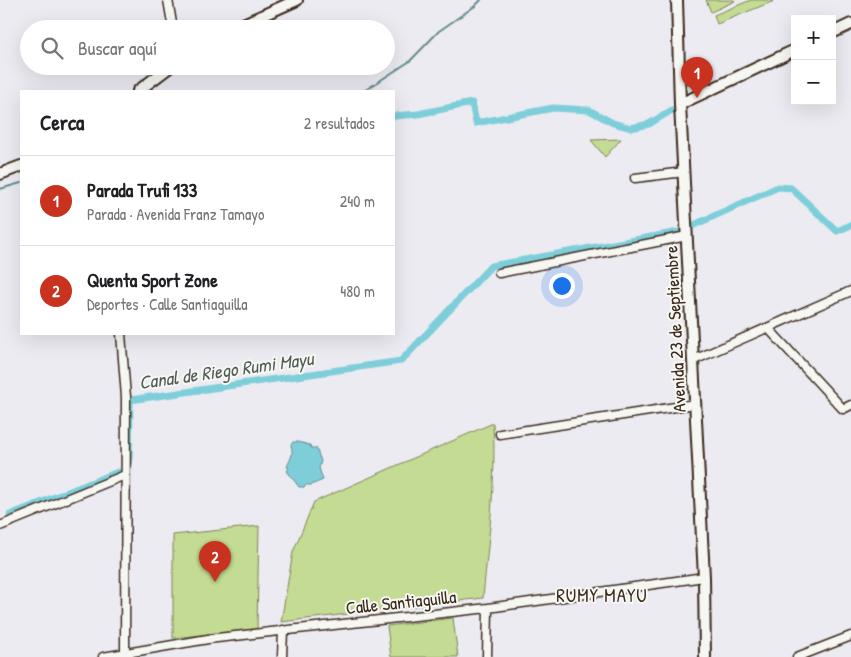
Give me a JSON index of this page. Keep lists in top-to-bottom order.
{
  "streets": {
    "main road": ["Avenida 23 de Septiembre"],
    "street": ["Calle Santiaguilla"]
  },
  "crossings": [
    ["Avenida 23 de Septiembre", "Calle Santiaguilla"]
  ],
  "districts": ["RUMY MAYU"],
  "water": ["Canal de Riego Rumi Mayu"],
  "page": {
    "map_buttons": ["+", "−"],
    "search": "Buscar aquí",
    "pins": ["1", "2"],
    "heading": ["Cerca", "2 resultados"],
    "list": [
      {
        "mark": "1",
        "name": "Parada Trufi 133",
        "note": "Parada · Avenida Franz Tamayo",
        "value": "240 m"
      },
      {
        "mark": "2",
        "name": "Quenta Sport Zone",
        "note": "Deportes · Calle Santiaguilla",
        "value": "480 m"
      }
    ]
  }
}
